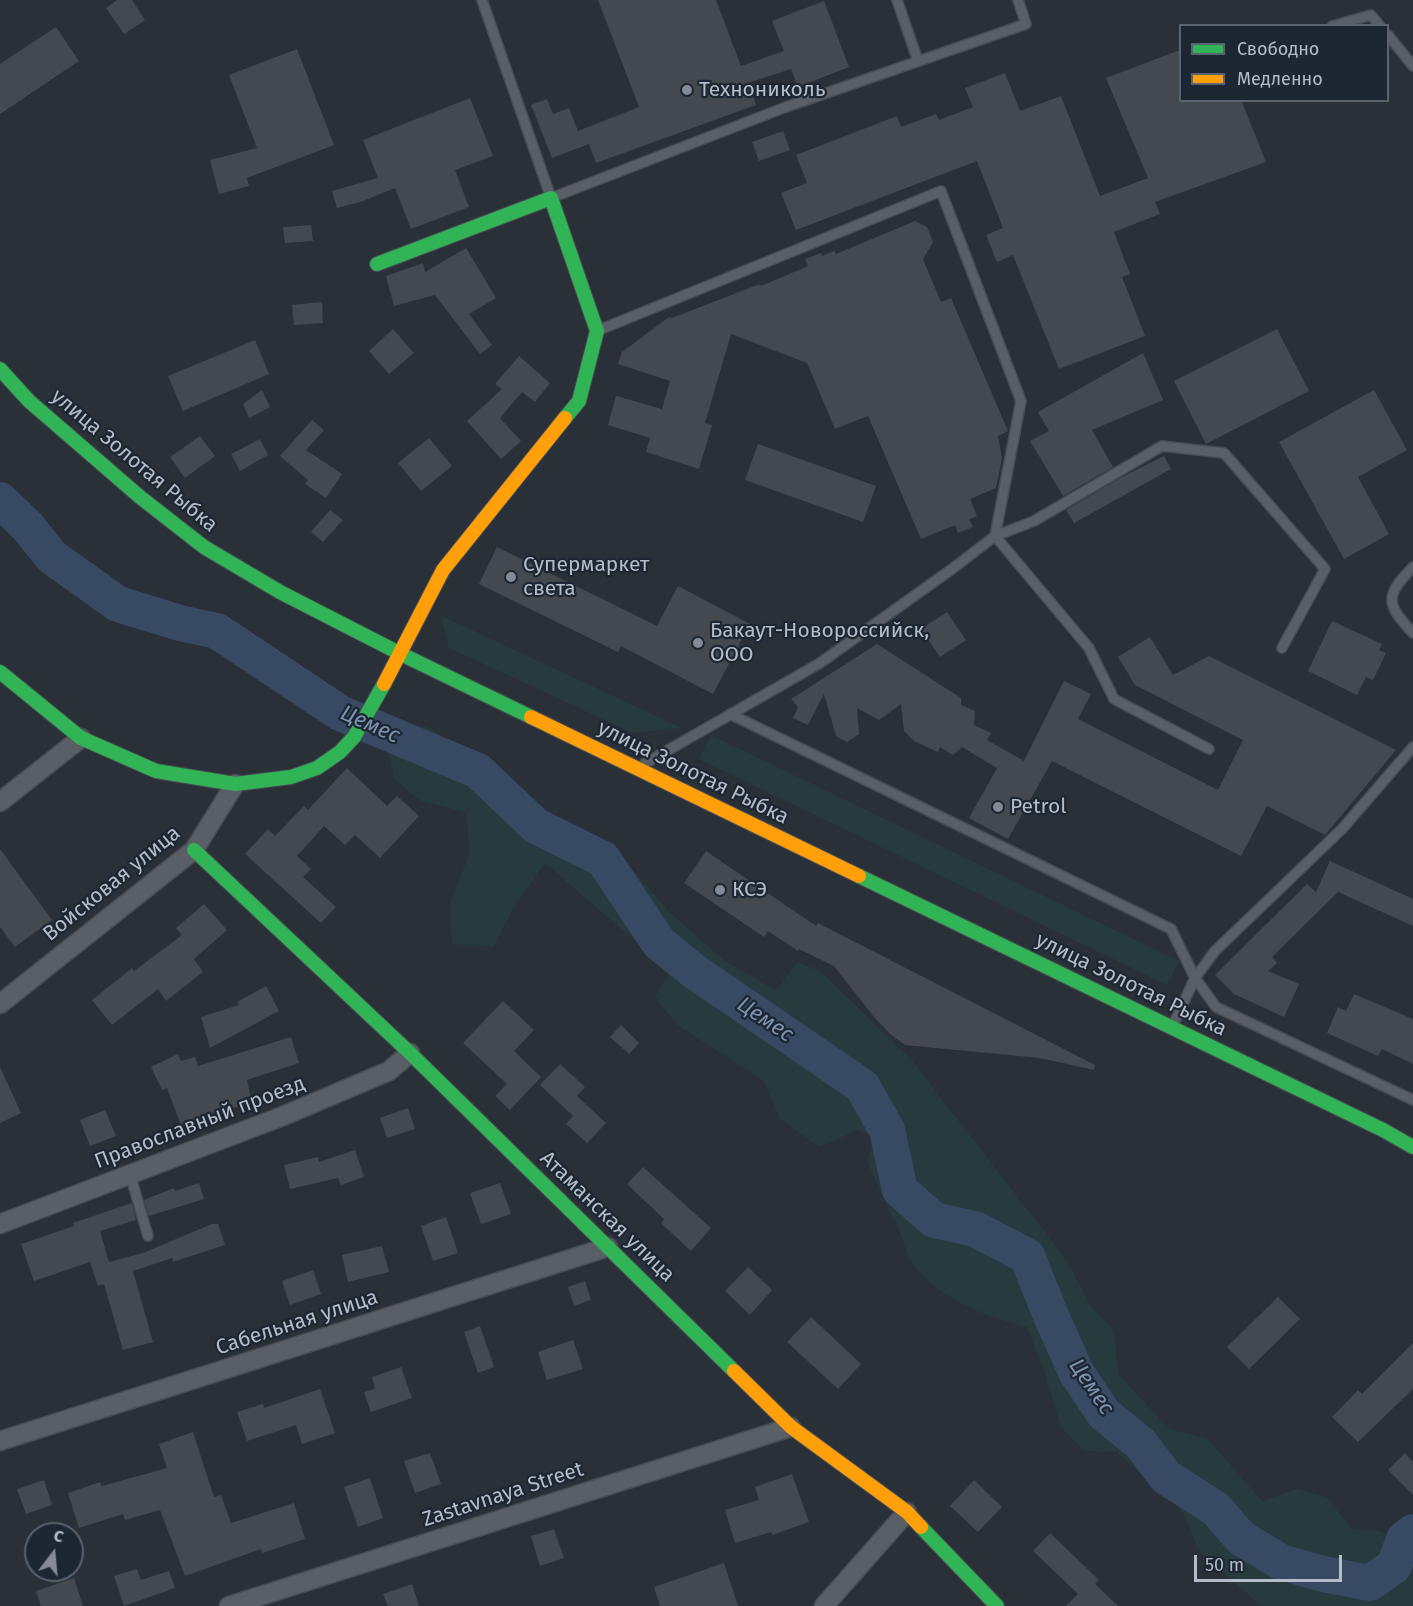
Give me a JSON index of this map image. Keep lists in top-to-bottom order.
{
  "streets": {
    "main road": ["улица Золотая Рыбка", "Атаманская улица"],
    "street": [
      "Войсковая улица",
      "Православный проезд",
      "Сабельная улица",
      "Zastavnaya Street"
    ]
  },
  "crossings": [
    ["Войсковая улица", "Атаманская улица"],
    ["Православный проезд", "Атаманская улица"],
    ["Атаманская улица", "Сабельная улица"],
    ["Атаманская улица", "Zastavnaya Street"]
  ],
  "water": ["Цемес"],
  "places": [
    "Технониколь",
    "Супермаркет света",
    "Бакаут-Новороссийск, ООО",
    "Petrol",
    "КСЭ"
  ],
  "legend": ["Свободно", "Медленно"],
  "scale_bar": "50 m",
  "north": "top"
}
